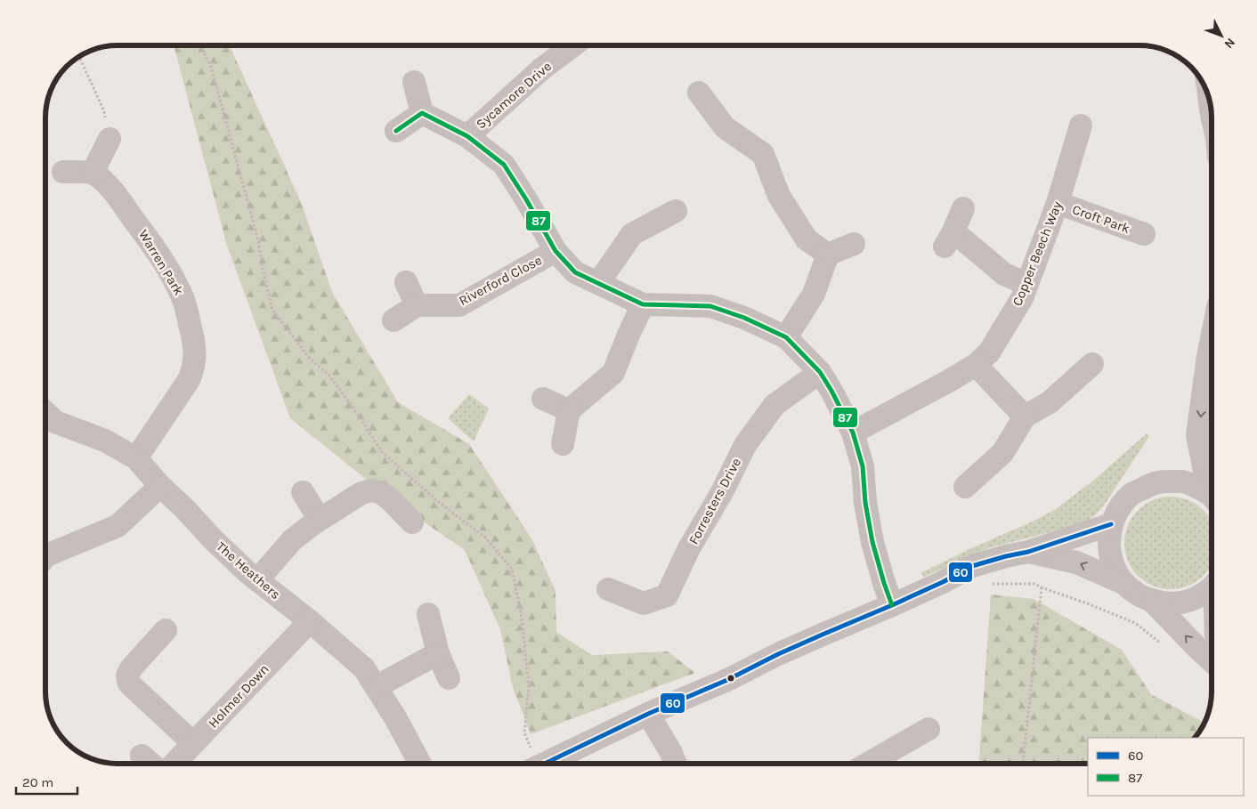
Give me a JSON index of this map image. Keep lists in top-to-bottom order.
{
  "streets": {
    "street": [
      "Sycamore Drive",
      "Croft Park",
      "Copper Beech Way",
      "Warren Park",
      "Riverford Close",
      "Forresters Drive",
      "The Heathers",
      "Holmer Down"
    ]
  },
  "crossings": [
    ["Croft Park", "Copper Beech Way"],
    ["Warren Park", "The Heathers"],
    ["The Heathers", "Holmer Down"]
  ],
  "lines": ["transit line 87", "transit line 60"],
  "legend": ["60", "87"],
  "scale_bar": "20 m",
  "north": "bottom right"
}
